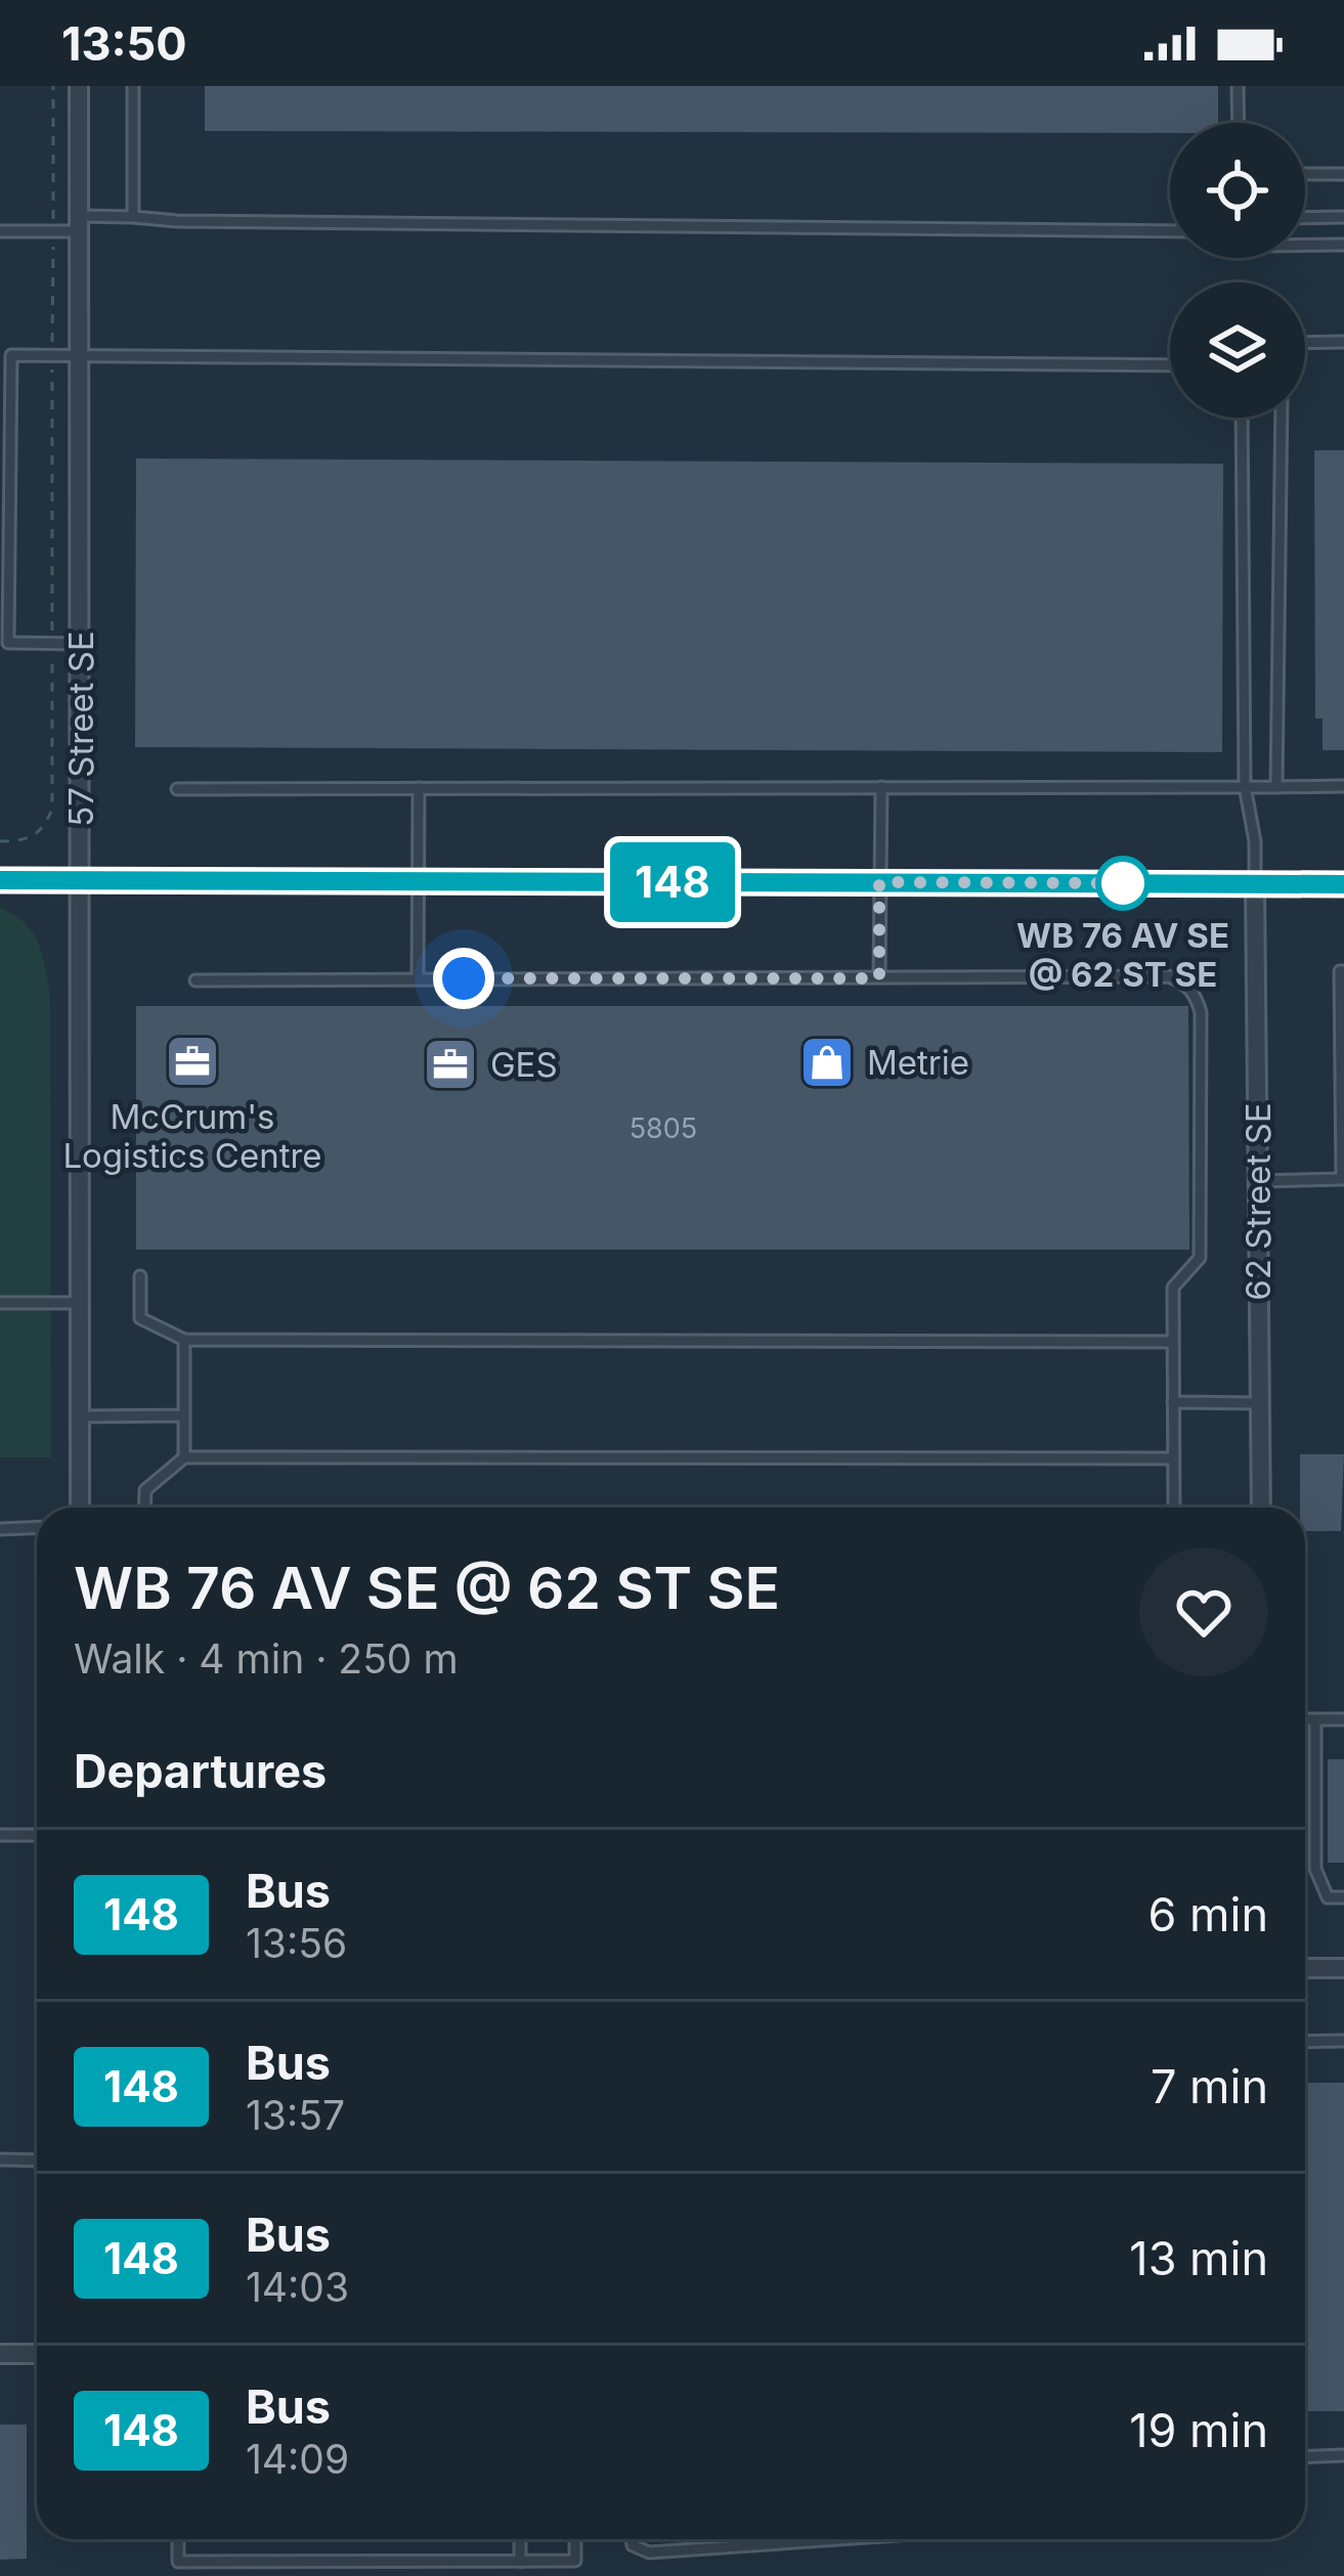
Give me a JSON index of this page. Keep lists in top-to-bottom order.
{
  "streets": {
    "street": ["57 Street SE", "62 Street SE"]
  },
  "places": {
    "other": ["WB 76 AV SE @ 62 ST SE"],
    "office": ["McCrum's Logistics Centre", "GES"],
    "shop": ["Metrie"]
  },
  "lines": ["bus line 148"],
  "house_numbers": ["5805"],
  "page": {
    "status": "13:50",
    "on_map": "148",
    "heading": [
      ["WB 76 AV SE @ 62 ST SE", "Walk · 4 min · 250 m"],
      "Departures"
    ],
    "list": [
      {
        "mark": "148",
        "name": "Bus",
        "note": "13:56",
        "value": "6 min"
      },
      {
        "mark": "148",
        "name": "Bus",
        "note": "13:57",
        "value": "7 min"
      },
      {
        "mark": "148",
        "name": "Bus",
        "note": "14:03",
        "value": "13 min"
      },
      {
        "mark": "148",
        "name": "Bus",
        "note": "14:09",
        "value": "19 min"
      }
    ]
  }
}
